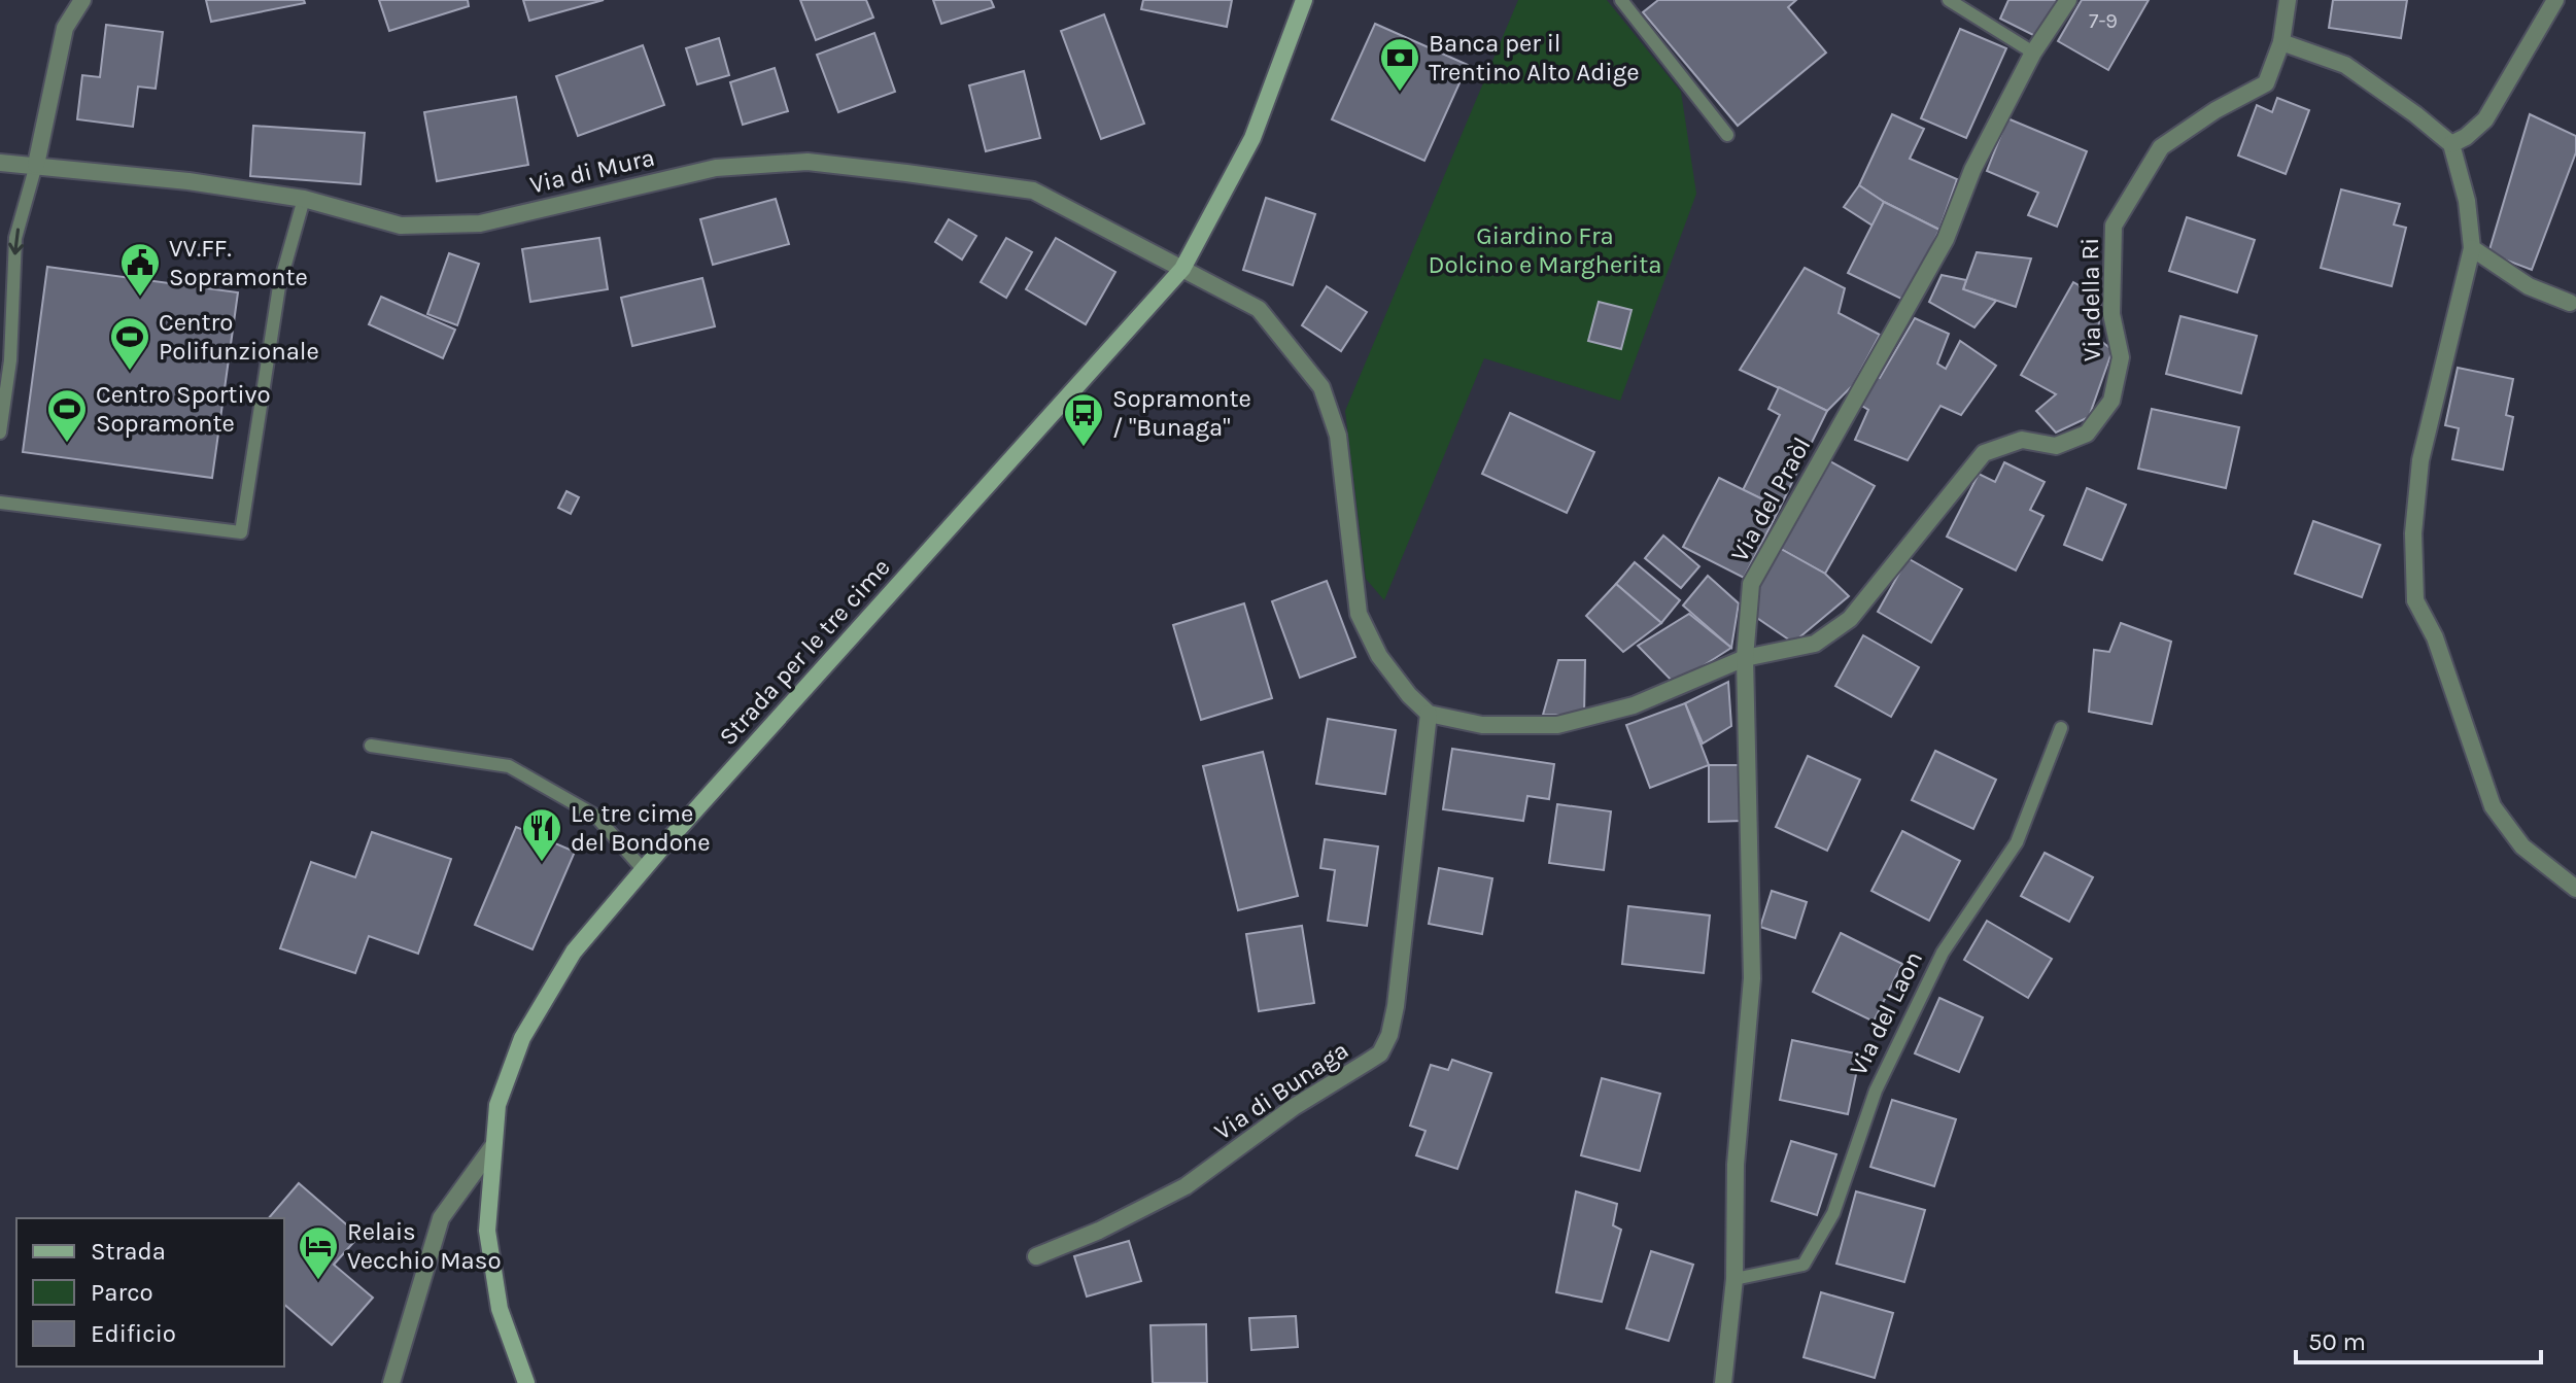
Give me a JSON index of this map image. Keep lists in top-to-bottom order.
{
  "streets": {
    "main road": ["Strada per le tre cime"],
    "street": [
      "Via di Mura",
      "Via della Ri",
      "Via del Praòl",
      "Via di Bunaga"
    ],
    "lane": ["Via del Laon"]
  },
  "crossings": [
    ["Via di Mura", "Strada per le tre cime"],
    ["Via della Ri", "Via del Praòl"]
  ],
  "parks": ["Giardino Fra Dolcino e Margherita"],
  "places": {
    "bank": ["Banca per il Trentino Alto Adige"],
    "public building": ["VV.FF. Sopramonte"],
    "sports": ["Centro Polifunzionale", "Centro Sportivo Sopramonte"],
    "bus stop": ["Sopramonte / \"Bunaga\""],
    "restaurant": ["Le tre cime del Bondone"],
    "hotel": ["Relais Vecchio Maso"]
  },
  "house_numbers": ["7-9"],
  "legend": ["Strada", "Parco", "Edificio"],
  "scale_bar": "50 m"
}
